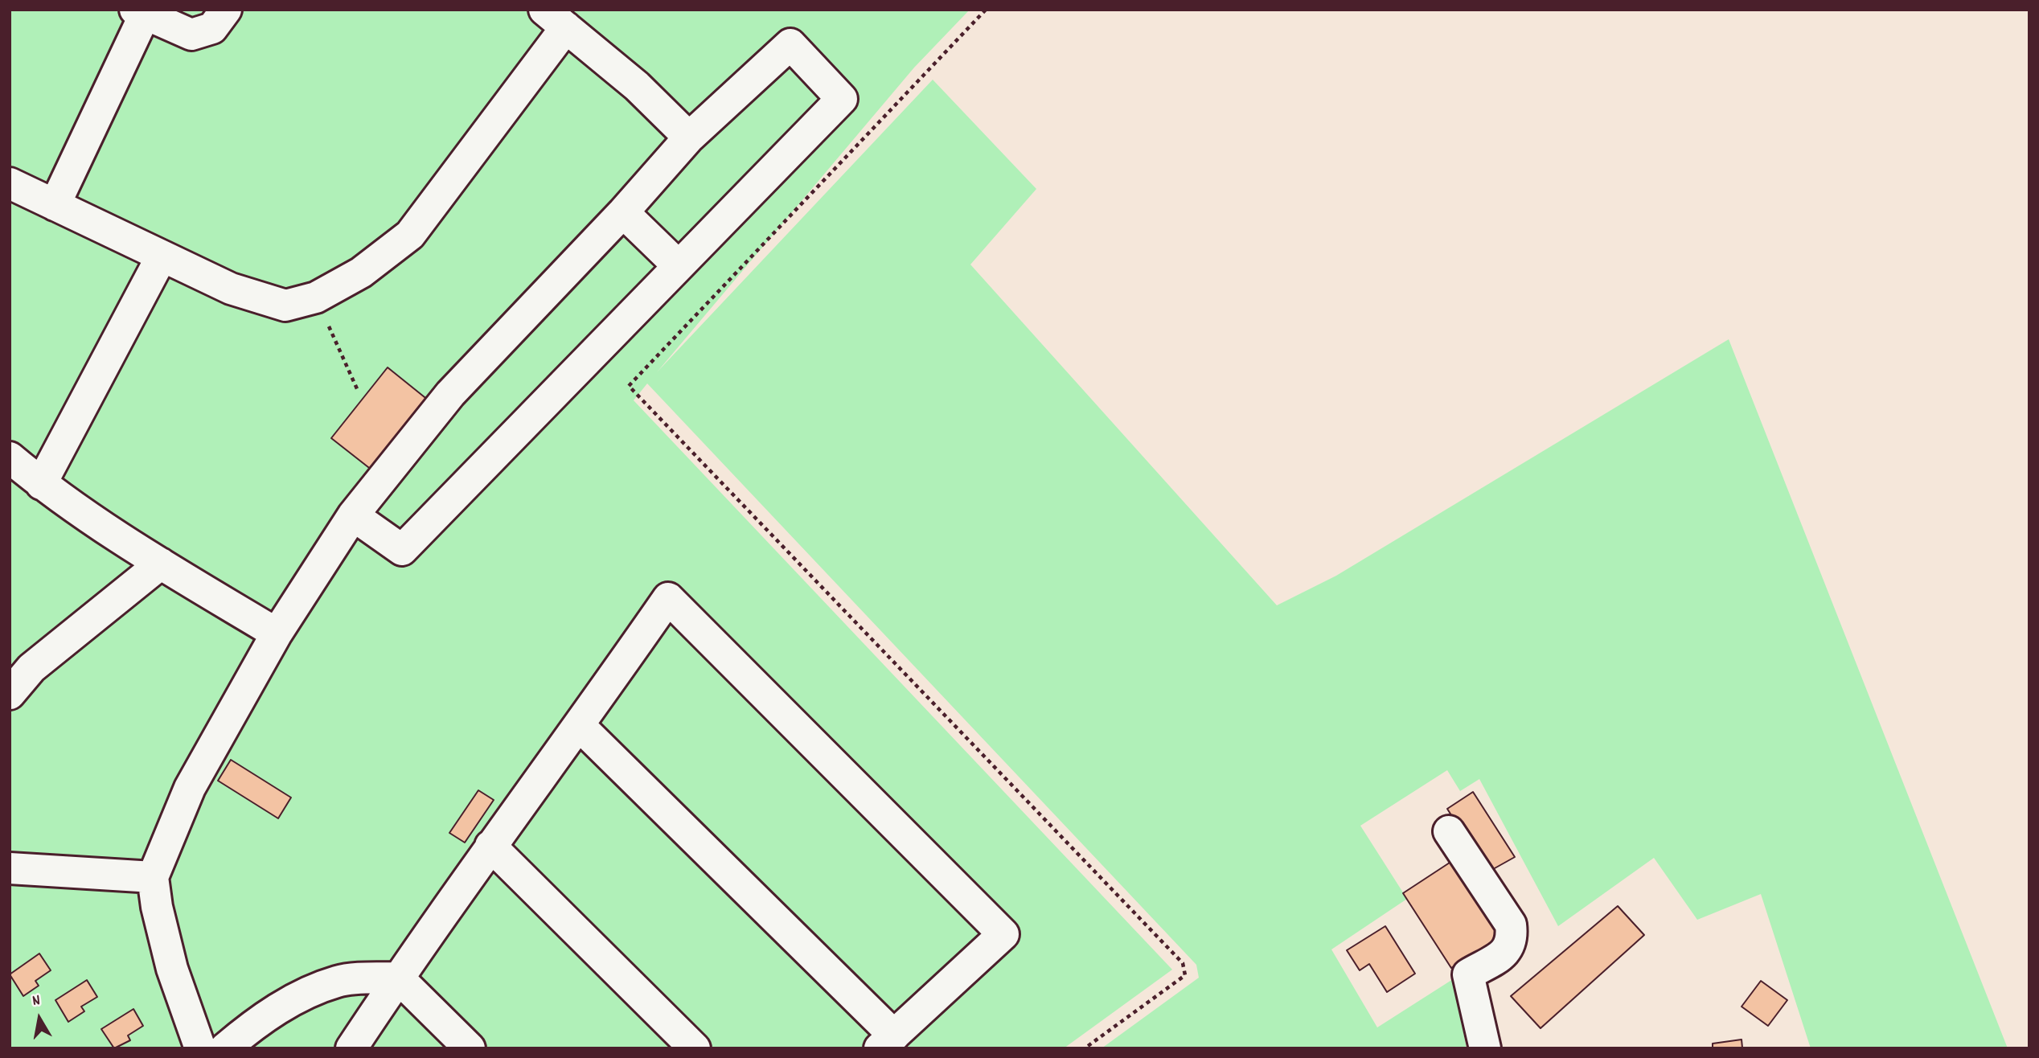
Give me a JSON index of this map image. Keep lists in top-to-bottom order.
{
  "north": "top"
}
